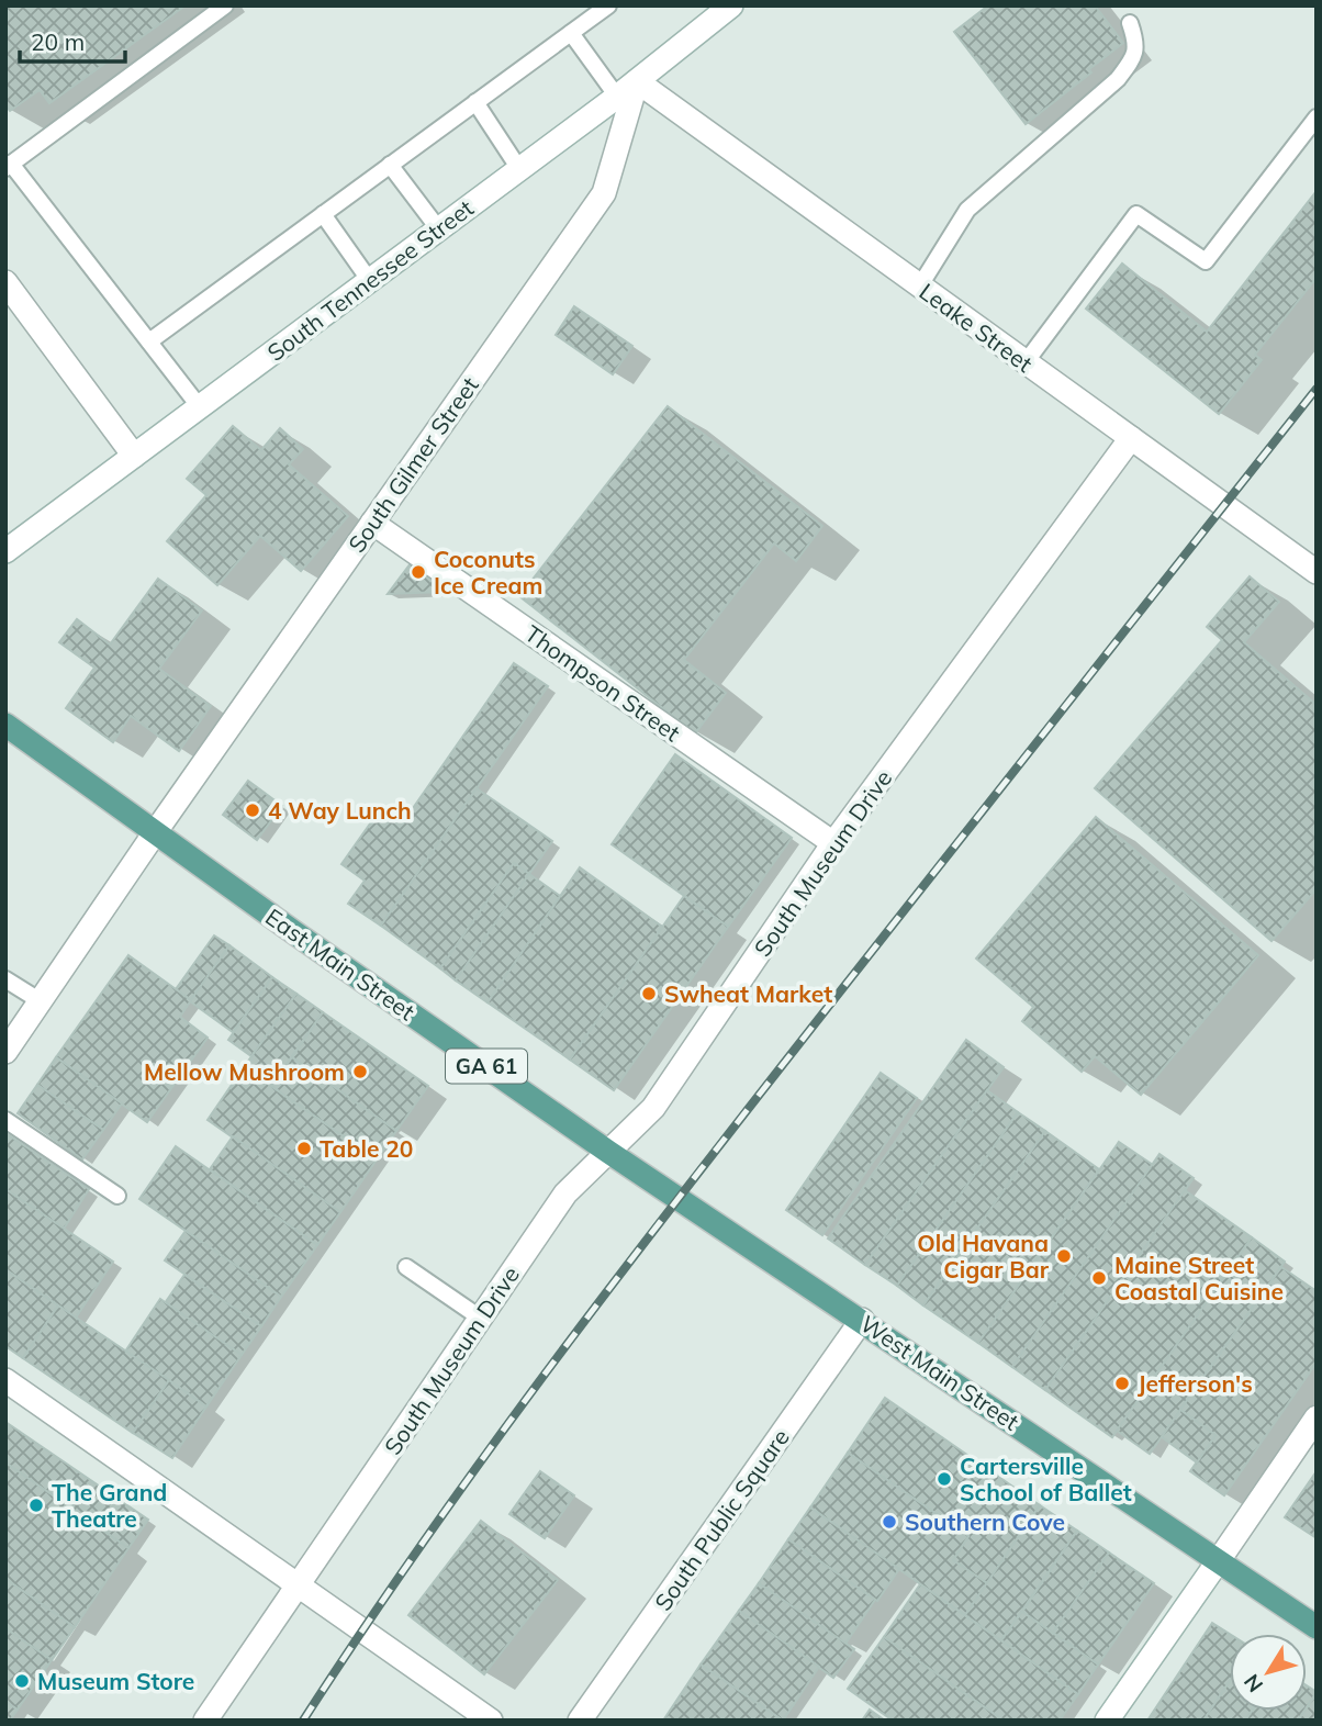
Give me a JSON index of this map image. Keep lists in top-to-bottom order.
{
  "streets": {
    "main road": ["East Main Street", "GA 61", "West Main Street"],
    "street": [
      "South Tennessee Street",
      "Leake Street",
      "South Gilmer Street",
      "Thompson Street",
      "South Museum Drive",
      "South Public Square"
    ]
  },
  "crossings": [
    ["South Tennessee Street", "Leake Street"],
    ["South Tennessee Street", "South Gilmer Street"],
    ["Leake Street", "South Gilmer Street"],
    ["Leake Street", "South Museum Drive"],
    ["South Gilmer Street", "Thompson Street"],
    ["South Gilmer Street", "East Main Street"],
    ["Thompson Street", "South Museum Drive"],
    ["South Museum Drive", "East Main Street"],
    ["East Main Street", "West Main Street"],
    ["West Main Street", "South Public Square"]
  ],
  "places": [
    "Coconuts Ice Cream",
    "4 Way Lunch",
    "Swheat Market",
    "Mellow Mushroom",
    "Table 20",
    "Old Havana Cigar Bar",
    "Maine Street Coastal Cuisine",
    "Jefferson's",
    "Cartersville School of Ballet",
    "The Grand Theatre",
    "Southern Cove",
    "Museum Store"
  ],
  "scale_bar": "20 m",
  "north": "bottom left"
}
